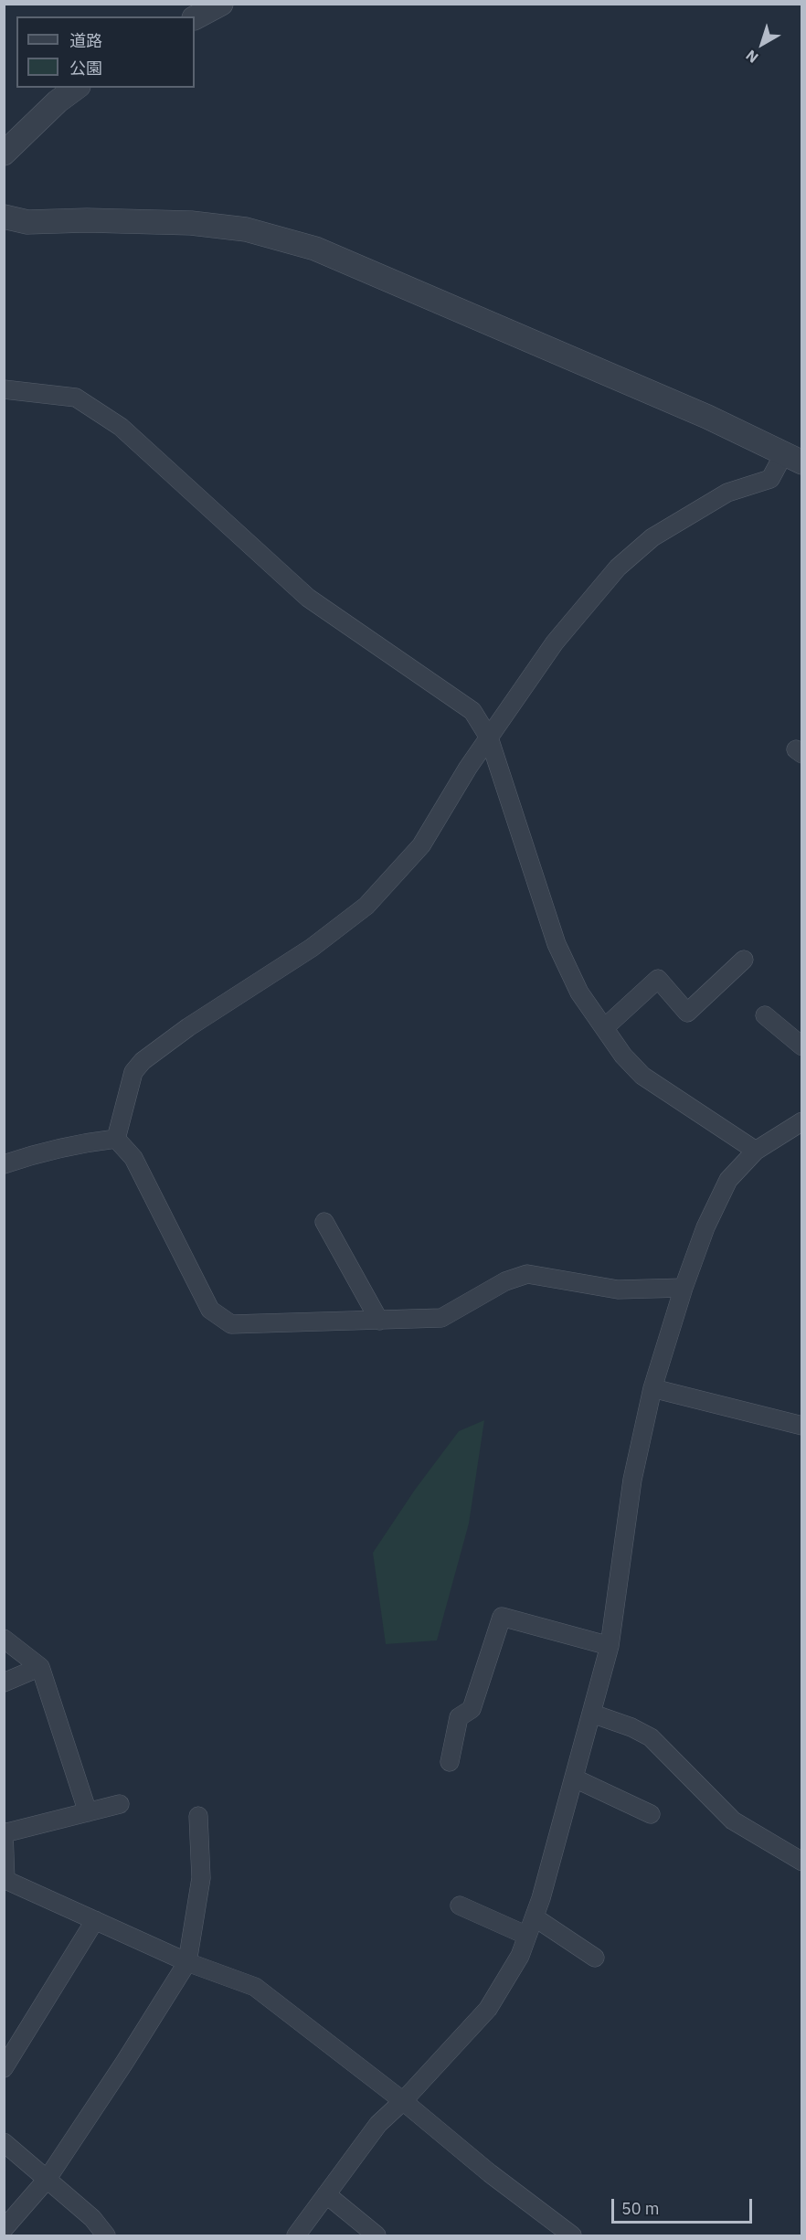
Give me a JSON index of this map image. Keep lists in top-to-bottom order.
{
  "legend": ["道路", "公園"],
  "scale_bar": "50 m",
  "north": "bottom left"
}
